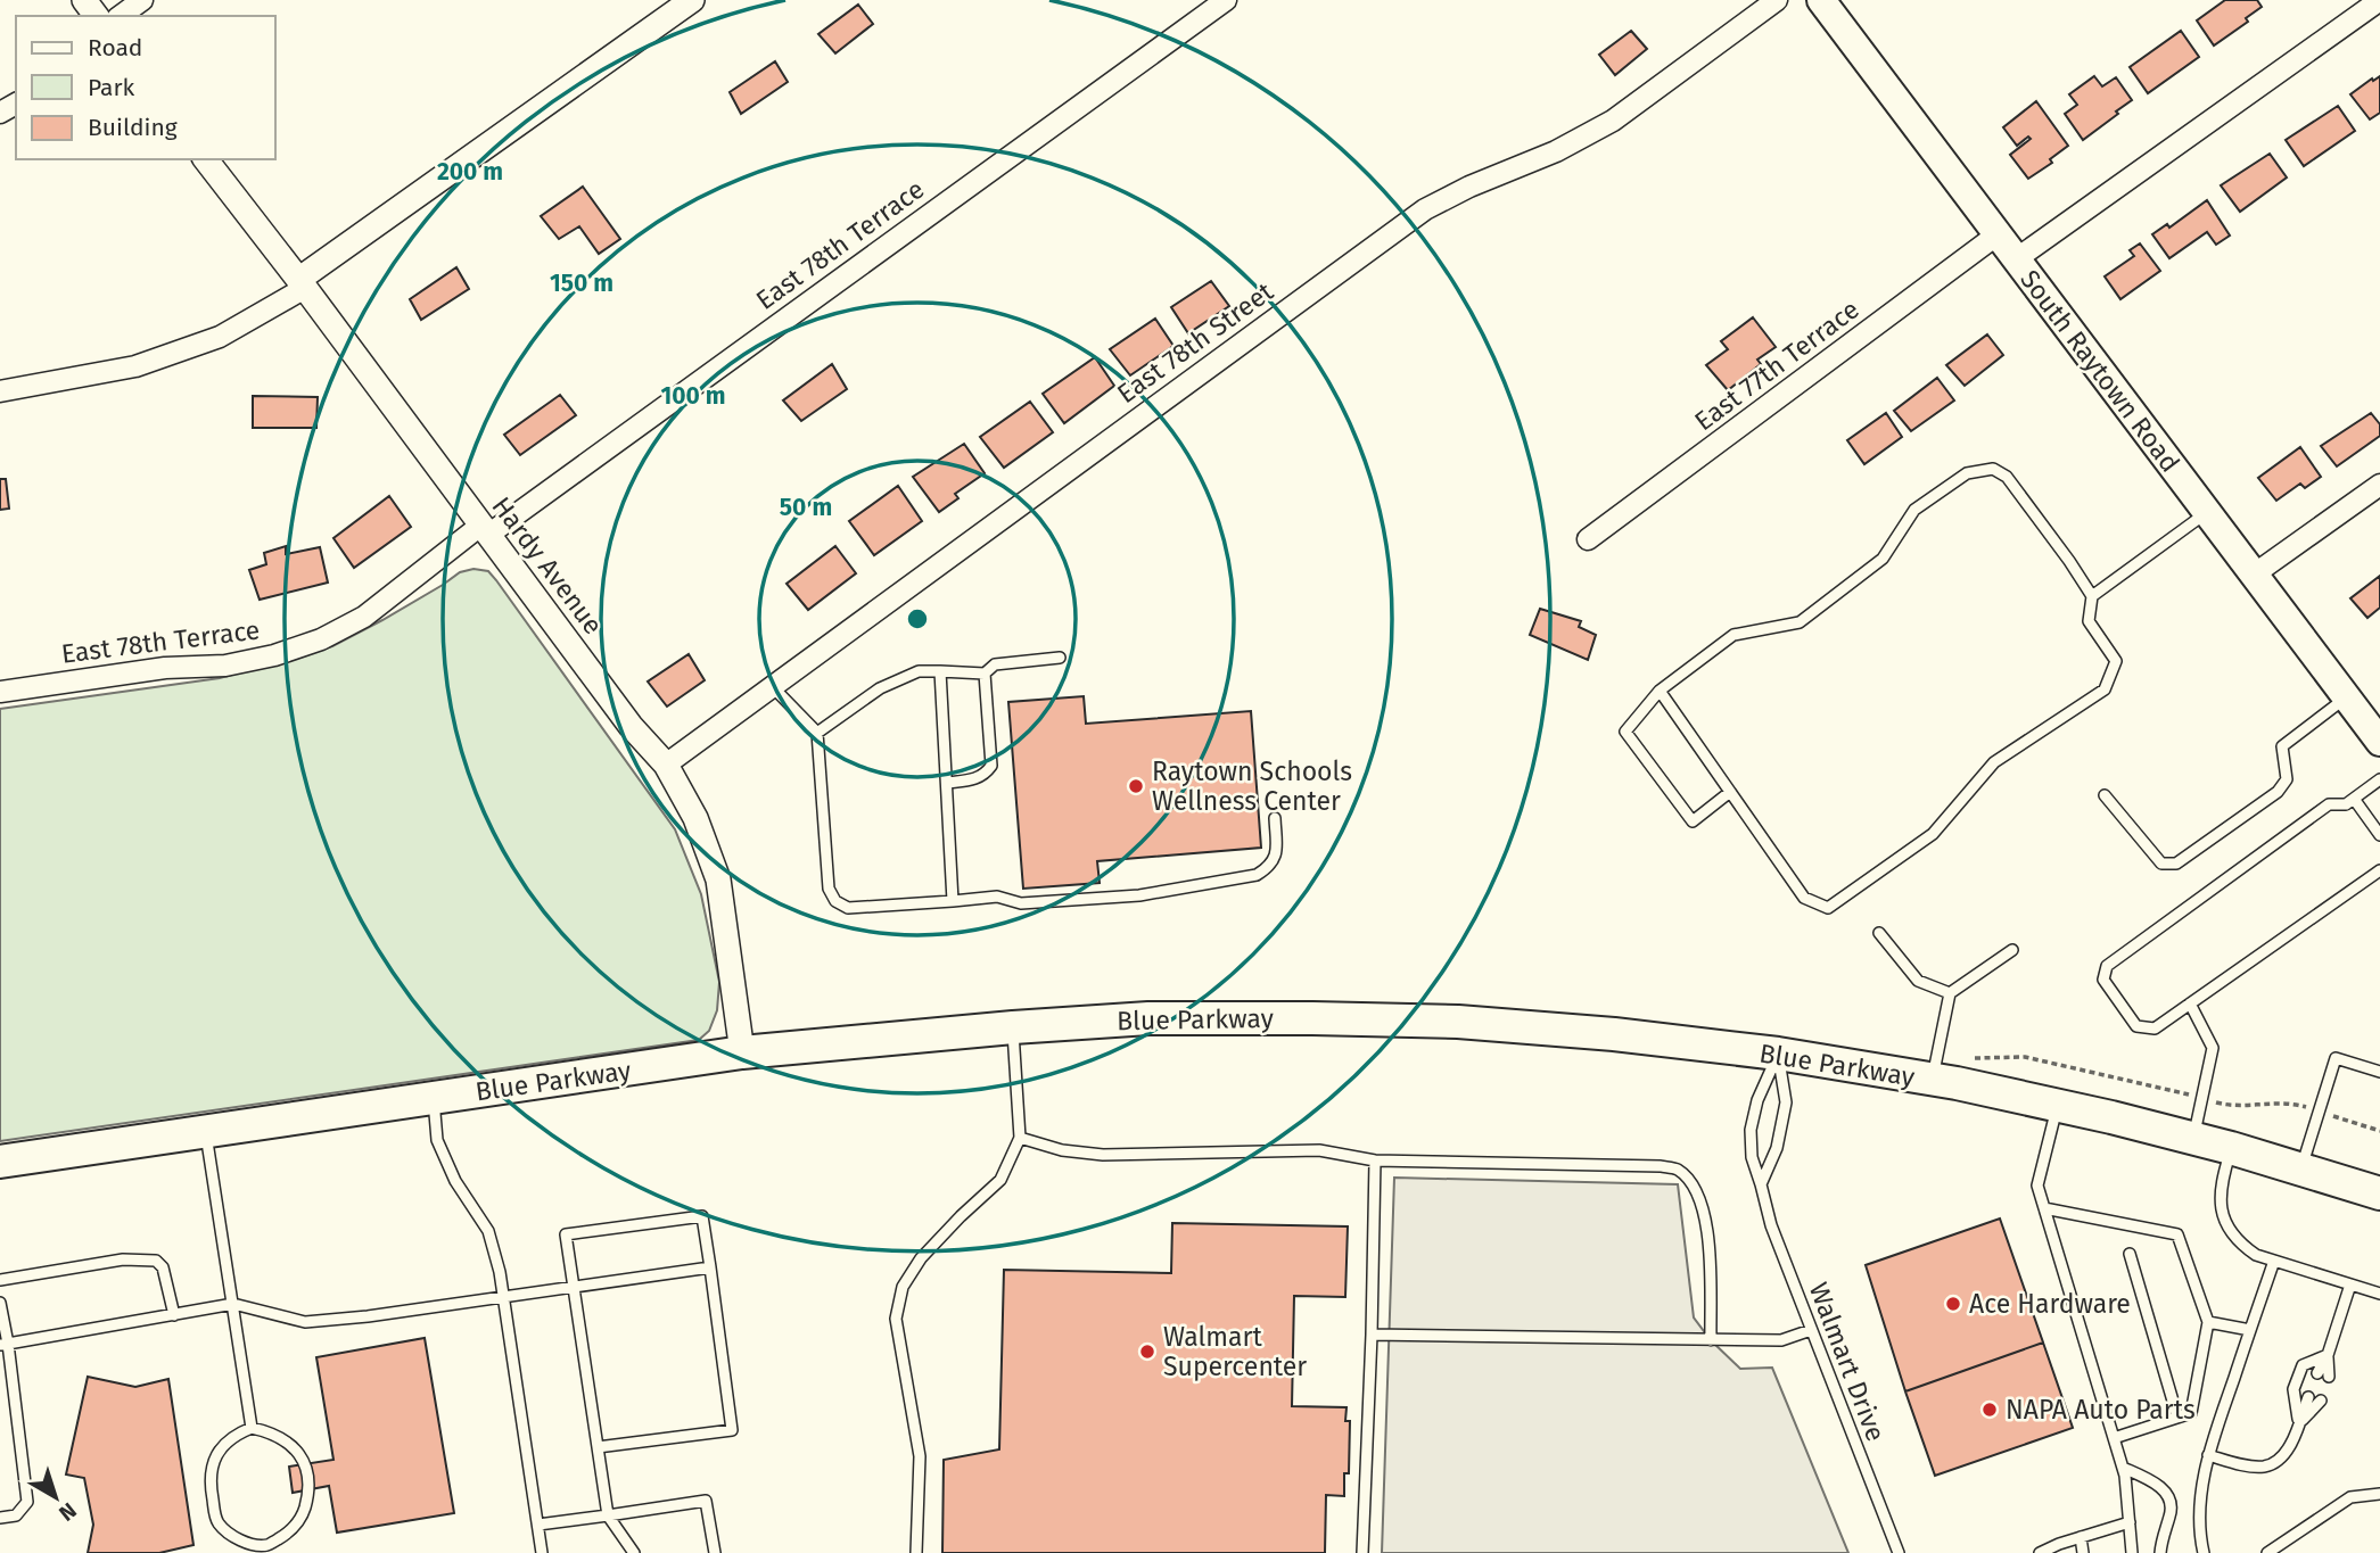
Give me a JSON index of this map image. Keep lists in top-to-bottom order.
{
  "streets": {
    "highway": ["Blue Parkway"],
    "main road": ["South Raytown Road"],
    "street": [
      "East 78th Terrace",
      "East 78th Street",
      "East 77th Terrace",
      "Hardy Avenue"
    ],
    "lane": ["Walmart Drive"]
  },
  "crossings": [
    ["East 78th Terrace", "Hardy Avenue"],
    ["East 78th Street", "Hardy Avenue"],
    ["East 77th Terrace", "South Raytown Road"],
    ["Hardy Avenue", "Blue Parkway"],
    ["Blue Parkway", "Walmart Drive"]
  ],
  "places": [
    "Raytown Schools Wellness Center",
    "Ace Hardware",
    "Walmart Supercenter",
    "NAPA Auto Parts"
  ],
  "legend": ["Road", "Park", "Building"],
  "north": "bottom right",
  "rings": [
    "200 m",
    "150 m",
    "100 m",
    "50 m"
  ]
}
